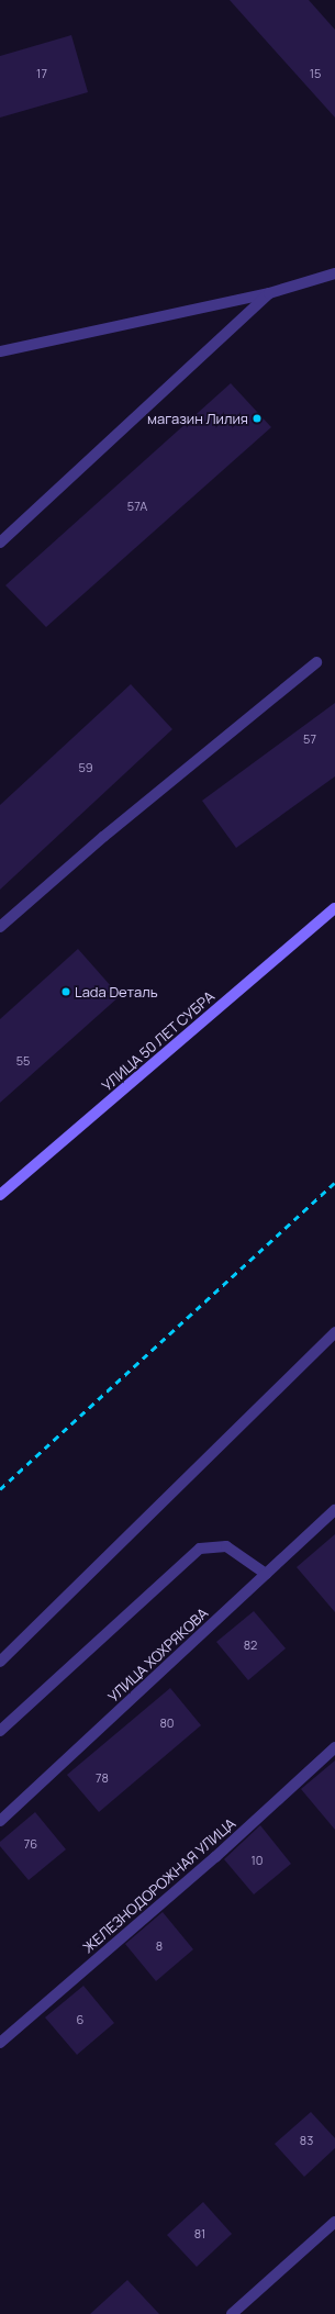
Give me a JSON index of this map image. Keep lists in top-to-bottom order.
{
  "streets": {
    "street": ["УЛИЦА 50 ЛЕТ СУБРА", "УЛИЦА ХОХРЯКОВА", "ЖЕЛЕЗНОДОРОЖНАЯ УЛИЦА"]
  },
  "places": ["магазин Лилия", "Lada Dеталь"],
  "house_numbers": [
    "17",
    "15",
    "57А",
    "57",
    "59",
    "55",
    "82",
    "80",
    "78",
    "76",
    "10",
    "8",
    "6",
    "83",
    "81"
  ]
}
